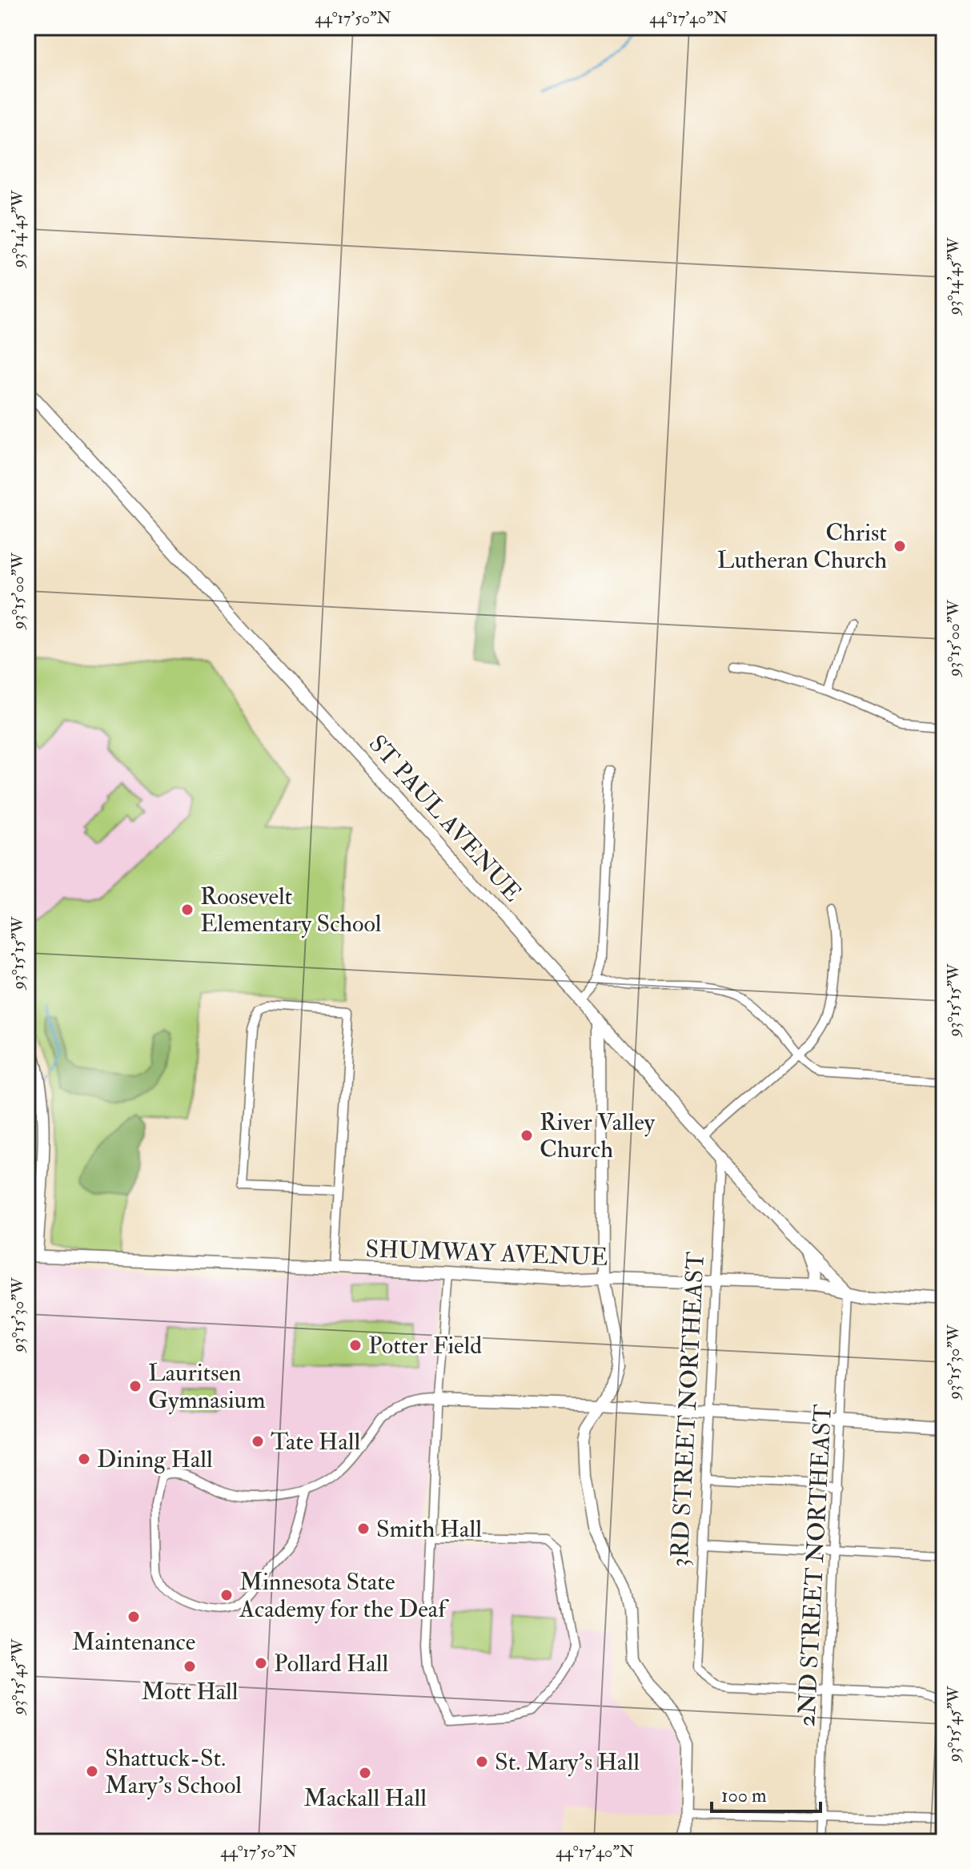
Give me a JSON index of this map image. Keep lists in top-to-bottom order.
{
  "streets": {
    "street": [
      "ST PAUL AVENUE",
      "SHUMWAY AVENUE",
      "3RD STREET NORTHEAST",
      "2ND STREET NORTHEAST"
    ]
  },
  "crossings": [
    ["ST PAUL AVENUE", "SHUMWAY AVENUE"],
    ["ST PAUL AVENUE", "3RD STREET NORTHEAST"],
    ["SHUMWAY AVENUE", "3RD STREET NORTHEAST"],
    ["SHUMWAY AVENUE", "2ND STREET NORTHEAST"],
    ["3RD STREET NORTHEAST", "2ND STREET NORTHEAST"]
  ],
  "places": [
    "Christ Lutheran Church",
    "Roosevelt Elementary School",
    "River Valley Church",
    "Potter Field",
    "Lauritsen Gymnasium",
    "Tate Hall",
    "Dining Hall",
    "Smith Hall",
    "Minnesota State Academy for the Deaf",
    "Maintenance",
    "Pollard Hall",
    "Mott Hall",
    "St. Mary's Hall",
    "Shattuck-St. Mary’s School",
    "Mackall Hall"
  ],
  "scale_bar": "100 m",
  "coordinates": [
    "44°17'50\"N",
    "44°17'40\"N",
    "93°14'45\"W",
    "93°15'00\"W",
    "93°15'15\"W",
    "93°15'30\"W",
    "93°15'45\"W"
  ]
}
